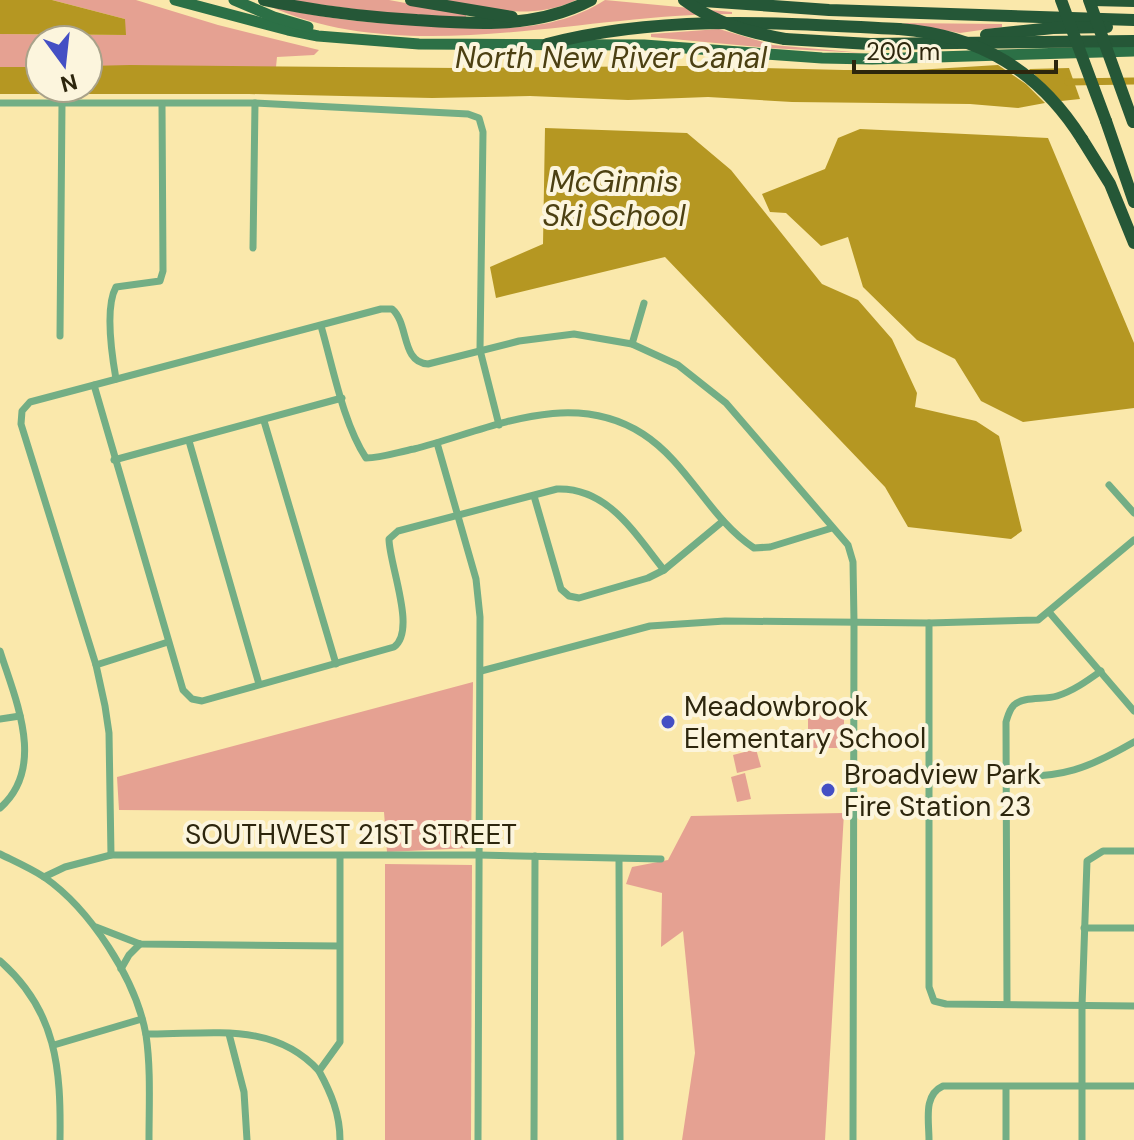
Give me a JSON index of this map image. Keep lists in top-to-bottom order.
{
  "streets": {
    "street": ["SOUTHWEST 21ST STREET"]
  },
  "water": ["North New River Canal", "McGinnis Ski School"],
  "places": ["Meadowbrook Elementary School", "Broadview Park Fire Station 23"],
  "scale_bar": "200 m",
  "north": "bottom"
}
